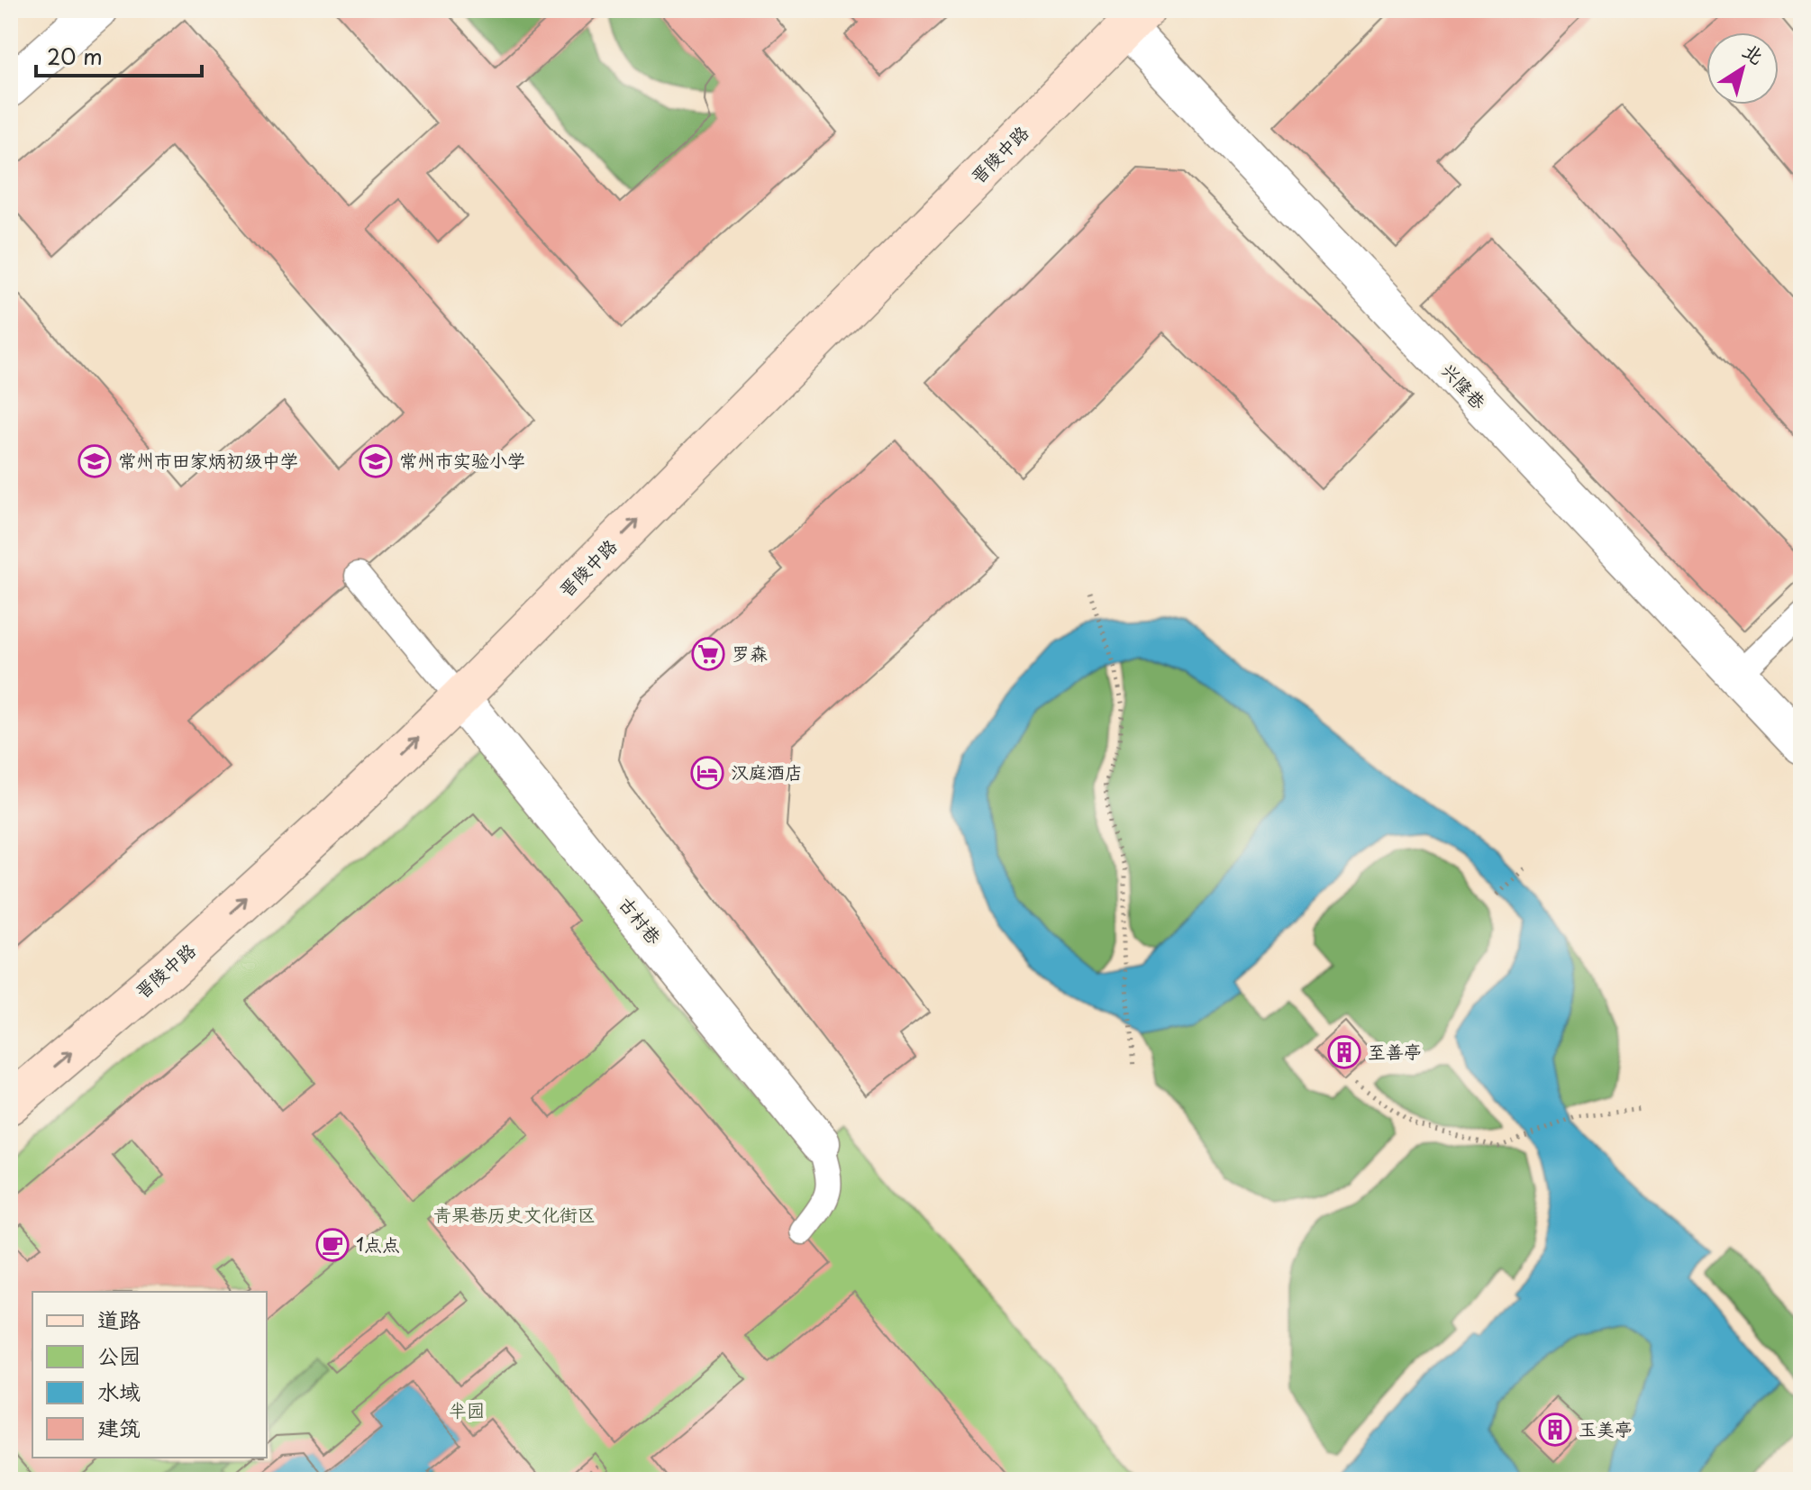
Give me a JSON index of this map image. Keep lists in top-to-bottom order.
{
  "streets": {
    "main road": ["晋陵中路"],
    "street": ["兴隆巷", "古村巷"]
  },
  "crossings": [
    ["晋陵中路", "兴隆巷"],
    ["晋陵中路", "古村巷"]
  ],
  "one_way": ["晋陵中路"],
  "parks": ["青果巷历史文化街区", "半园"],
  "places": {
    "school or university": ["常州市田家炳初级中学", "常州市实验小学"],
    "supermarket": ["罗森"],
    "hotel": ["汉庭酒店"],
    "building": ["至善亭", "玉美亭"],
    "cafe": ["1点点"]
  },
  "legend": [
    "道路",
    "公园",
    "水域",
    "建筑"
  ],
  "scale_bar": "20 m",
  "north": "top right"
}
